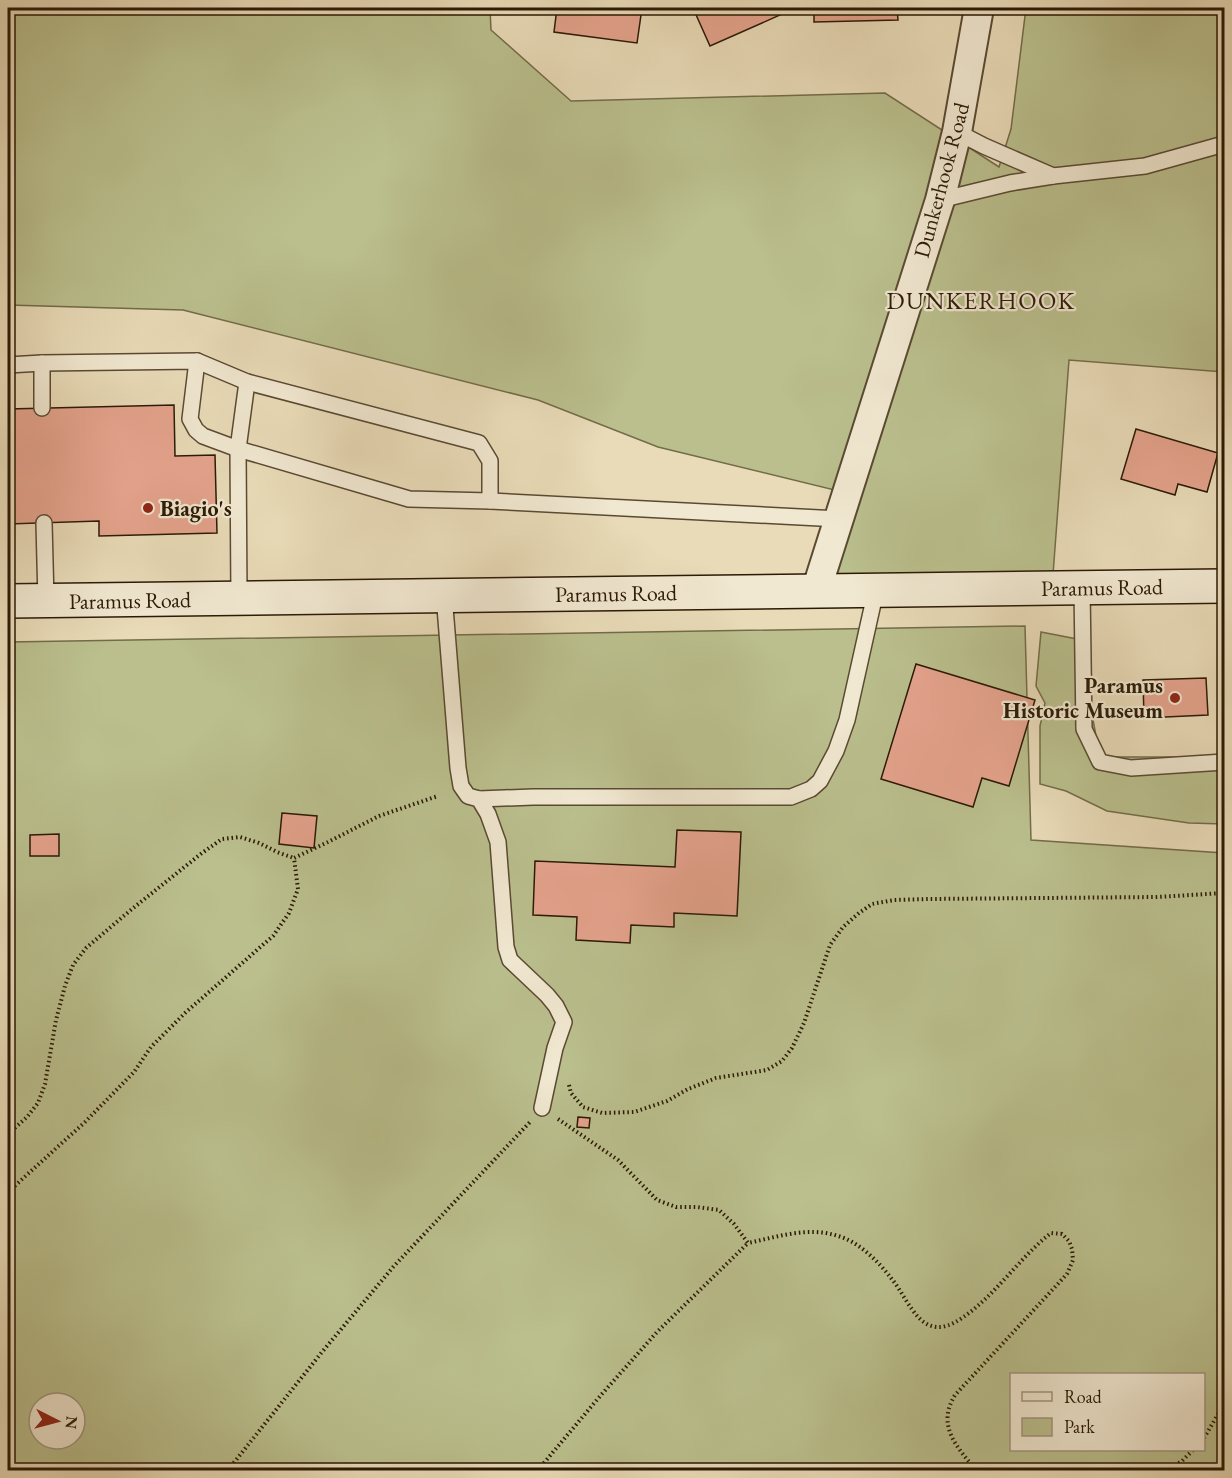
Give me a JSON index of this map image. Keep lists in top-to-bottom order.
{
  "streets": {
    "main road": ["Paramus Road"],
    "street": ["Dunkerhook Road"]
  },
  "crossings": [
    ["Dunkerhook Road", "Paramus Road"]
  ],
  "districts": ["DUNKERHOOK"],
  "places": ["Biagio's", "Paramus Historic Museum"],
  "legend": ["Road", "Park"],
  "north": "right"
}
